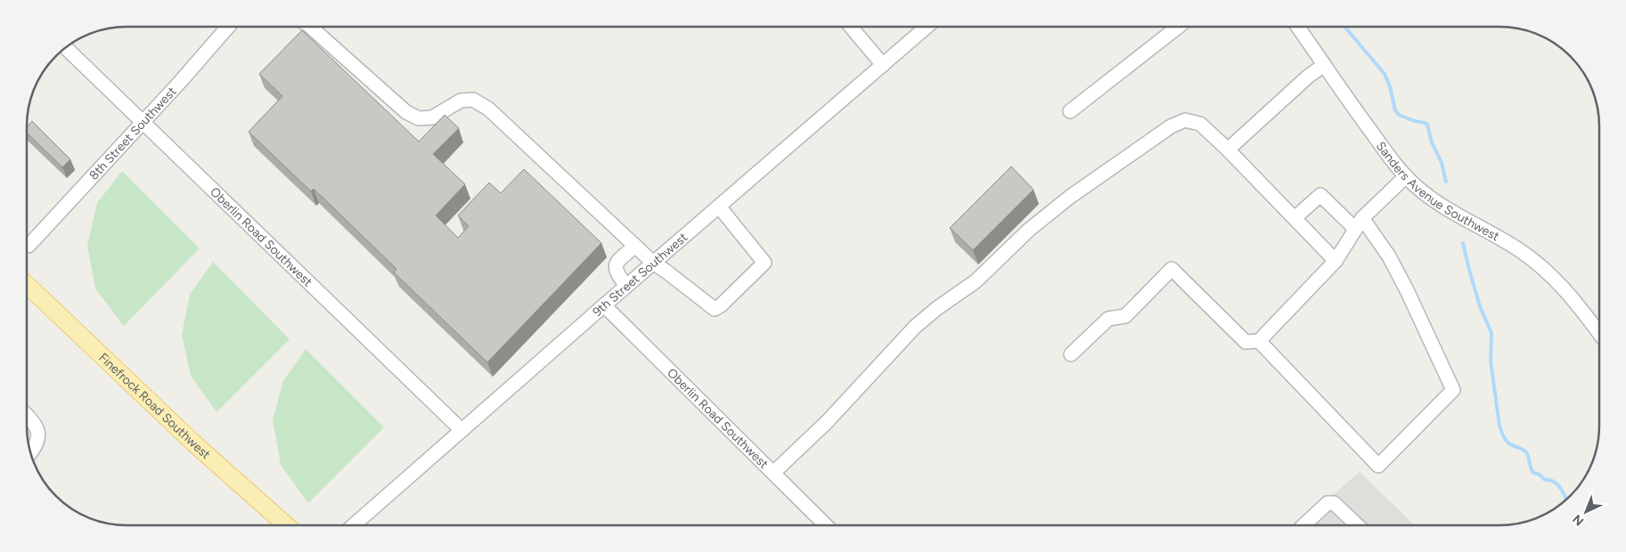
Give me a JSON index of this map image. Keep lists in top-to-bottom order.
{
  "streets": {
    "main road": ["Finefrock Road Southwest"],
    "street": [
      "8th Street Southwest",
      "Sanders Avenue Southwest",
      "Oberlin Road Southwest",
      "9th Street Southwest"
    ]
  },
  "crossings": [
    ["8th Street Southwest", "Oberlin Road Southwest"],
    ["Oberlin Road Southwest", "9th Street Southwest"]
  ],
  "north": "bottom left"
}
